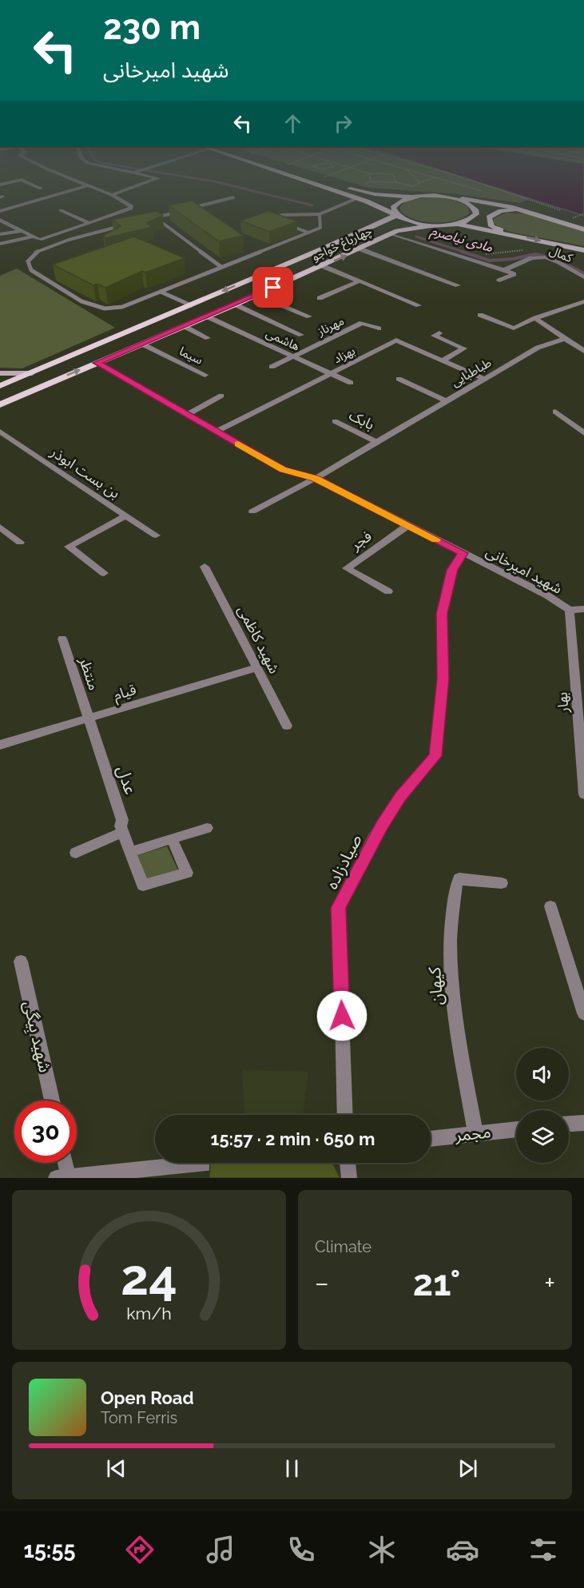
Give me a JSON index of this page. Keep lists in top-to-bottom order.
{
  "streets": {
    "main road": ["چهارباغ خواجو"],
    "street": [
      "کمال",
      "مهرناز",
      "هاشمی",
      "بهزاد",
      "سیما",
      "طباطبایی",
      "بابک",
      "بن بست ابوذر",
      "فجر",
      "شهید امیرخانی",
      "شهید کاظمی",
      "منتظر",
      "قیام",
      "بهار",
      "عدل",
      "صیادزاده",
      "کیهان",
      "شهید بِیگی",
      "مجمر"
    ]
  },
  "crossings": [
    ["چهارباغ خواجو", "هاشمی"],
    ["چهارباغ خواجو", "سیما"],
    ["چهارباغ خواجو", "شهید امیرخانی"],
    ["مهرناز", "هاشمی"],
    ["هاشمی", "بهزاد"],
    ["بهزاد", "طباطبایی"],
    ["بهزاد", "شهید امیرخانی"],
    ["طباطبایی", "بابک"],
    ["طباطبایی", "شهید امیرخانی"],
    ["فجر", "شهید امیرخانی"],
    ["شهید امیرخانی", "بهار"],
    ["شهید امیرخانی", "صیادزاده"],
    ["شهید کاظمی", "قیام"],
    ["منتظر", "قیام"],
    ["منتظر", "عدل"],
    ["قیام", "عدل"],
    ["کیهان", "مجمر"]
  ],
  "water": ["مادی نیاصرم"],
  "page": {
    "turn": ["230 m", "شهید امیرخانی"],
    "limit": "30",
    "trip": "15:57 · 2 min · 650 m",
    "tile": "Climate",
    "heat": ["−", "21°", "+"],
    "song": ["Open Road", "Tom Ferris"],
    "tabs": "15:55",
    "gauge": ["24", "km/h"]
  }
}
